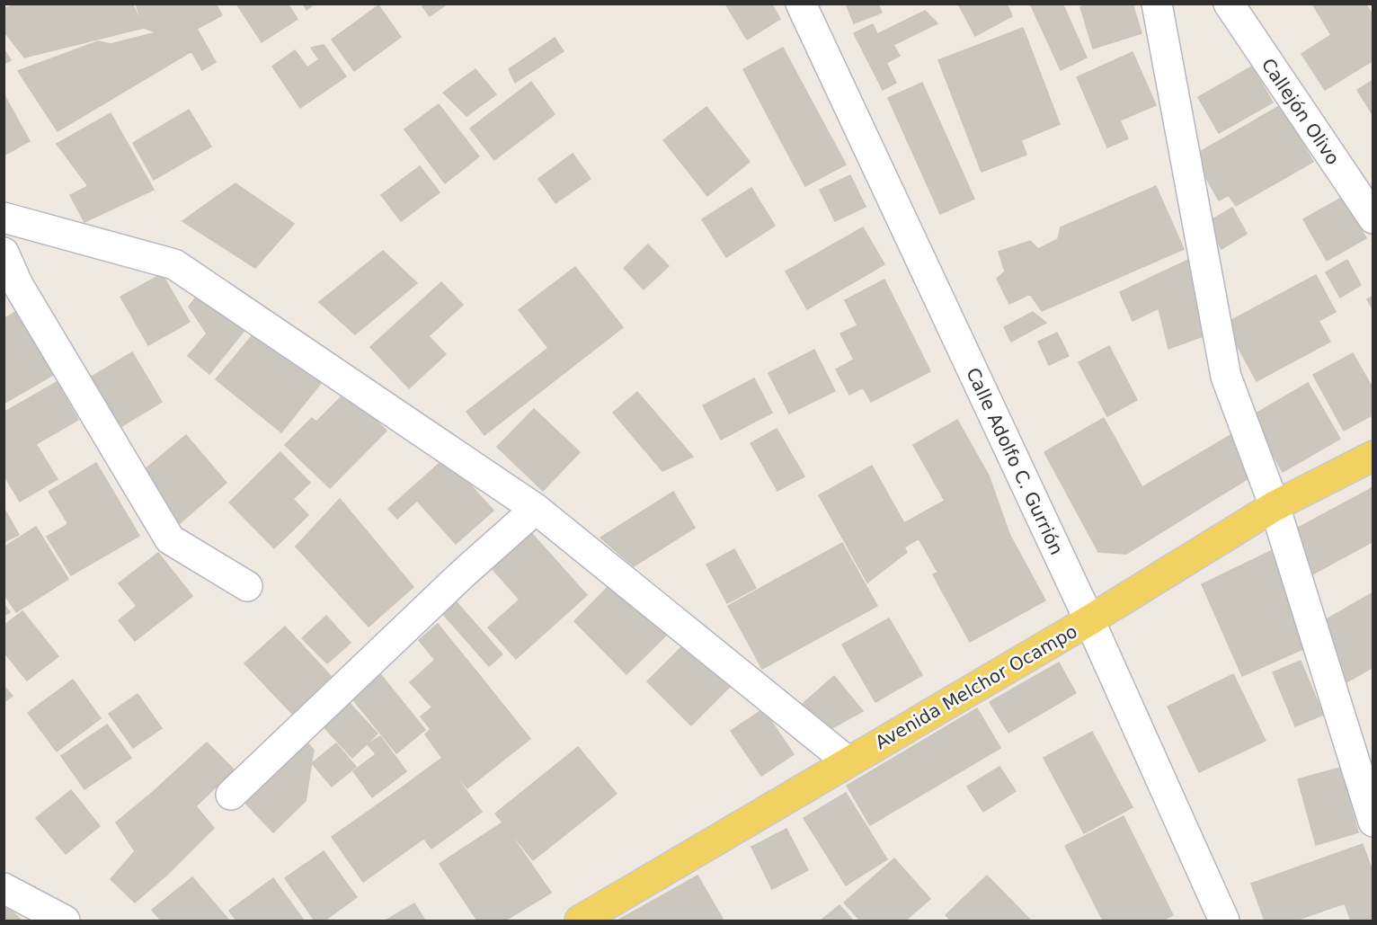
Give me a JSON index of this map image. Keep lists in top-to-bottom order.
{
  "streets": {
    "main road": ["Avenida Melchor Ocampo"],
    "street": ["Callejón Olivo", "Calle Adolfo C. Gurrión"]
  },
  "crossings": [
    ["Calle Adolfo C. Gurrión", "Avenida Melchor Ocampo"]
  ]
}
